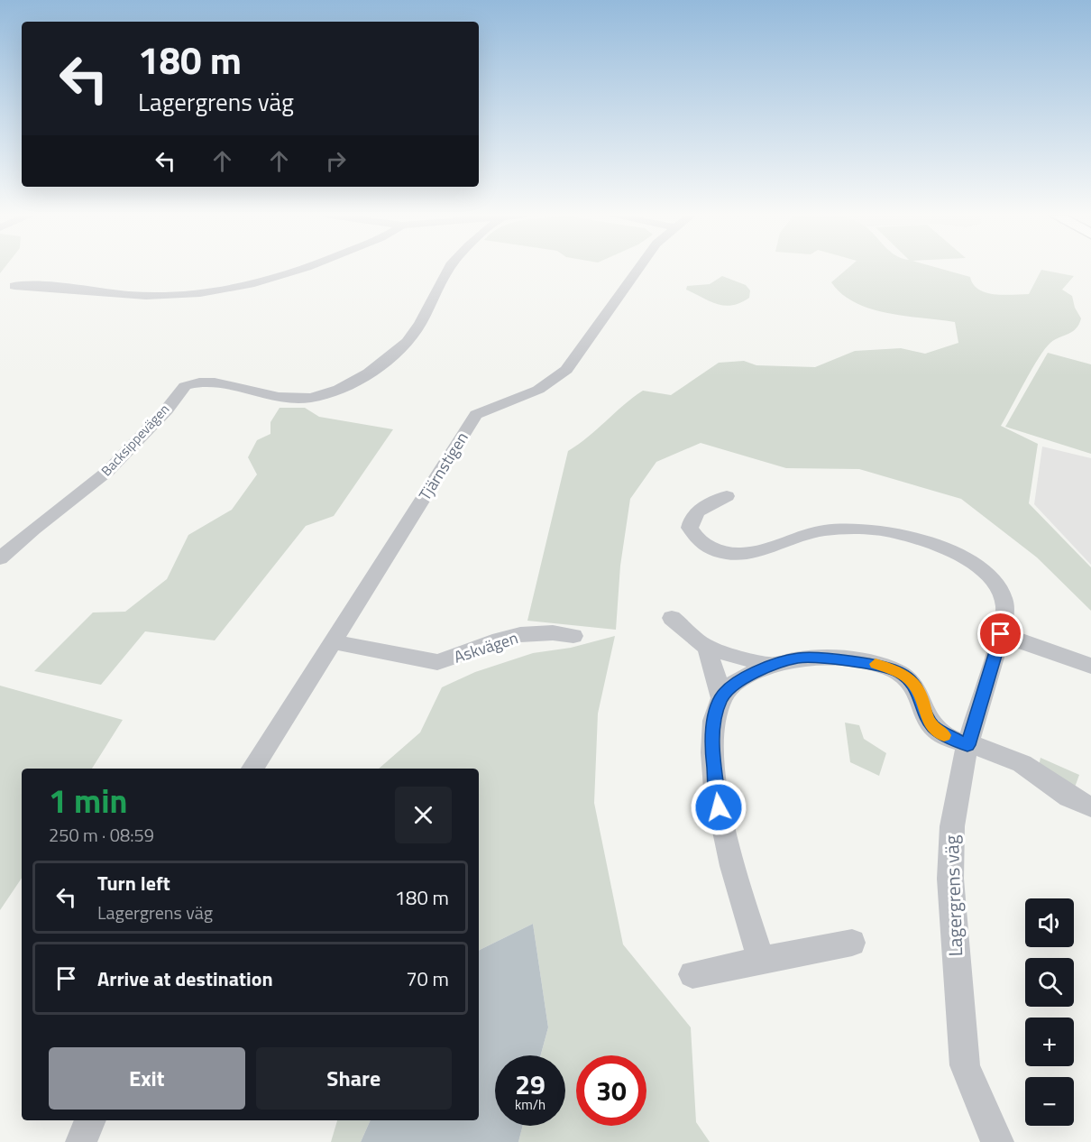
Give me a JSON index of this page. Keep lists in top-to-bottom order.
{
  "streets": {
    "street": [
      "Backsippevägen",
      "Tjärnstigen",
      "Askvägen",
      "Lagergrens väg"
    ]
  },
  "crossings": [
    ["Tjärnstigen", "Askvägen"]
  ],
  "page": {
    "turn": ["180 m", "Lagergrens väg"],
    "heading": ["1 min", "250 m · 08:59"],
    "list": [
      {
        "name": "Turn left",
        "note": "Lagergrens väg",
        "value": "180 m"
      },
      {
        "name": "Arrive at destination",
        "value": "70 m"
      }
    ],
    "map_buttons": ["+", "−"],
    "buttons": ["Exit", "Share"],
    "speed": "29 km/h",
    "limit": "30"
  }
}
